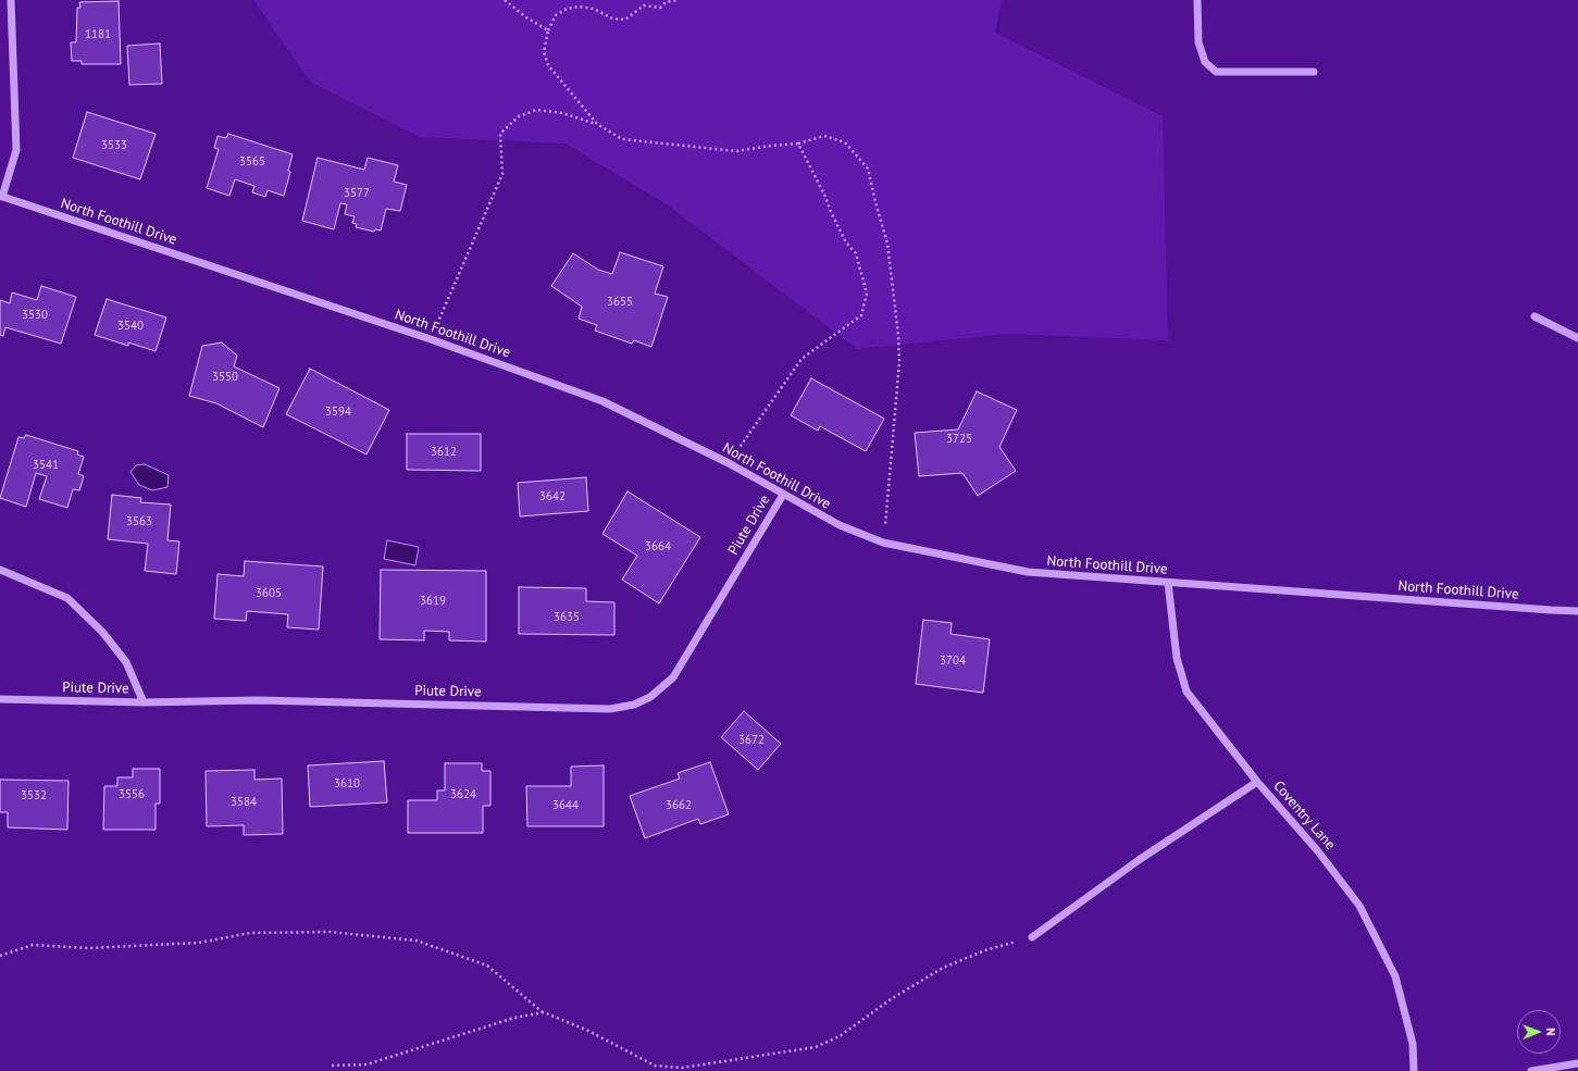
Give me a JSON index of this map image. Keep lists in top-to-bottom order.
{
  "streets": {
    "street": ["North Foothill Drive", "Piute Drive", "Coventry Lane"]
  },
  "crossings": [
    ["North Foothill Drive", "Piute Drive"],
    ["North Foothill Drive", "Coventry Lane"]
  ],
  "house_numbers": [
    "1181",
    "3533",
    "3565",
    "3577",
    "3655",
    "3530",
    "3540",
    "3550",
    "3594",
    "3725",
    "3612",
    "3541",
    "3642",
    "3563",
    "3664",
    "3605",
    "3619",
    "3635",
    "3704",
    "3672",
    "3610",
    "3556",
    "3624",
    "3532",
    "3584",
    "3644",
    "3662"
  ],
  "north": "right"
}
